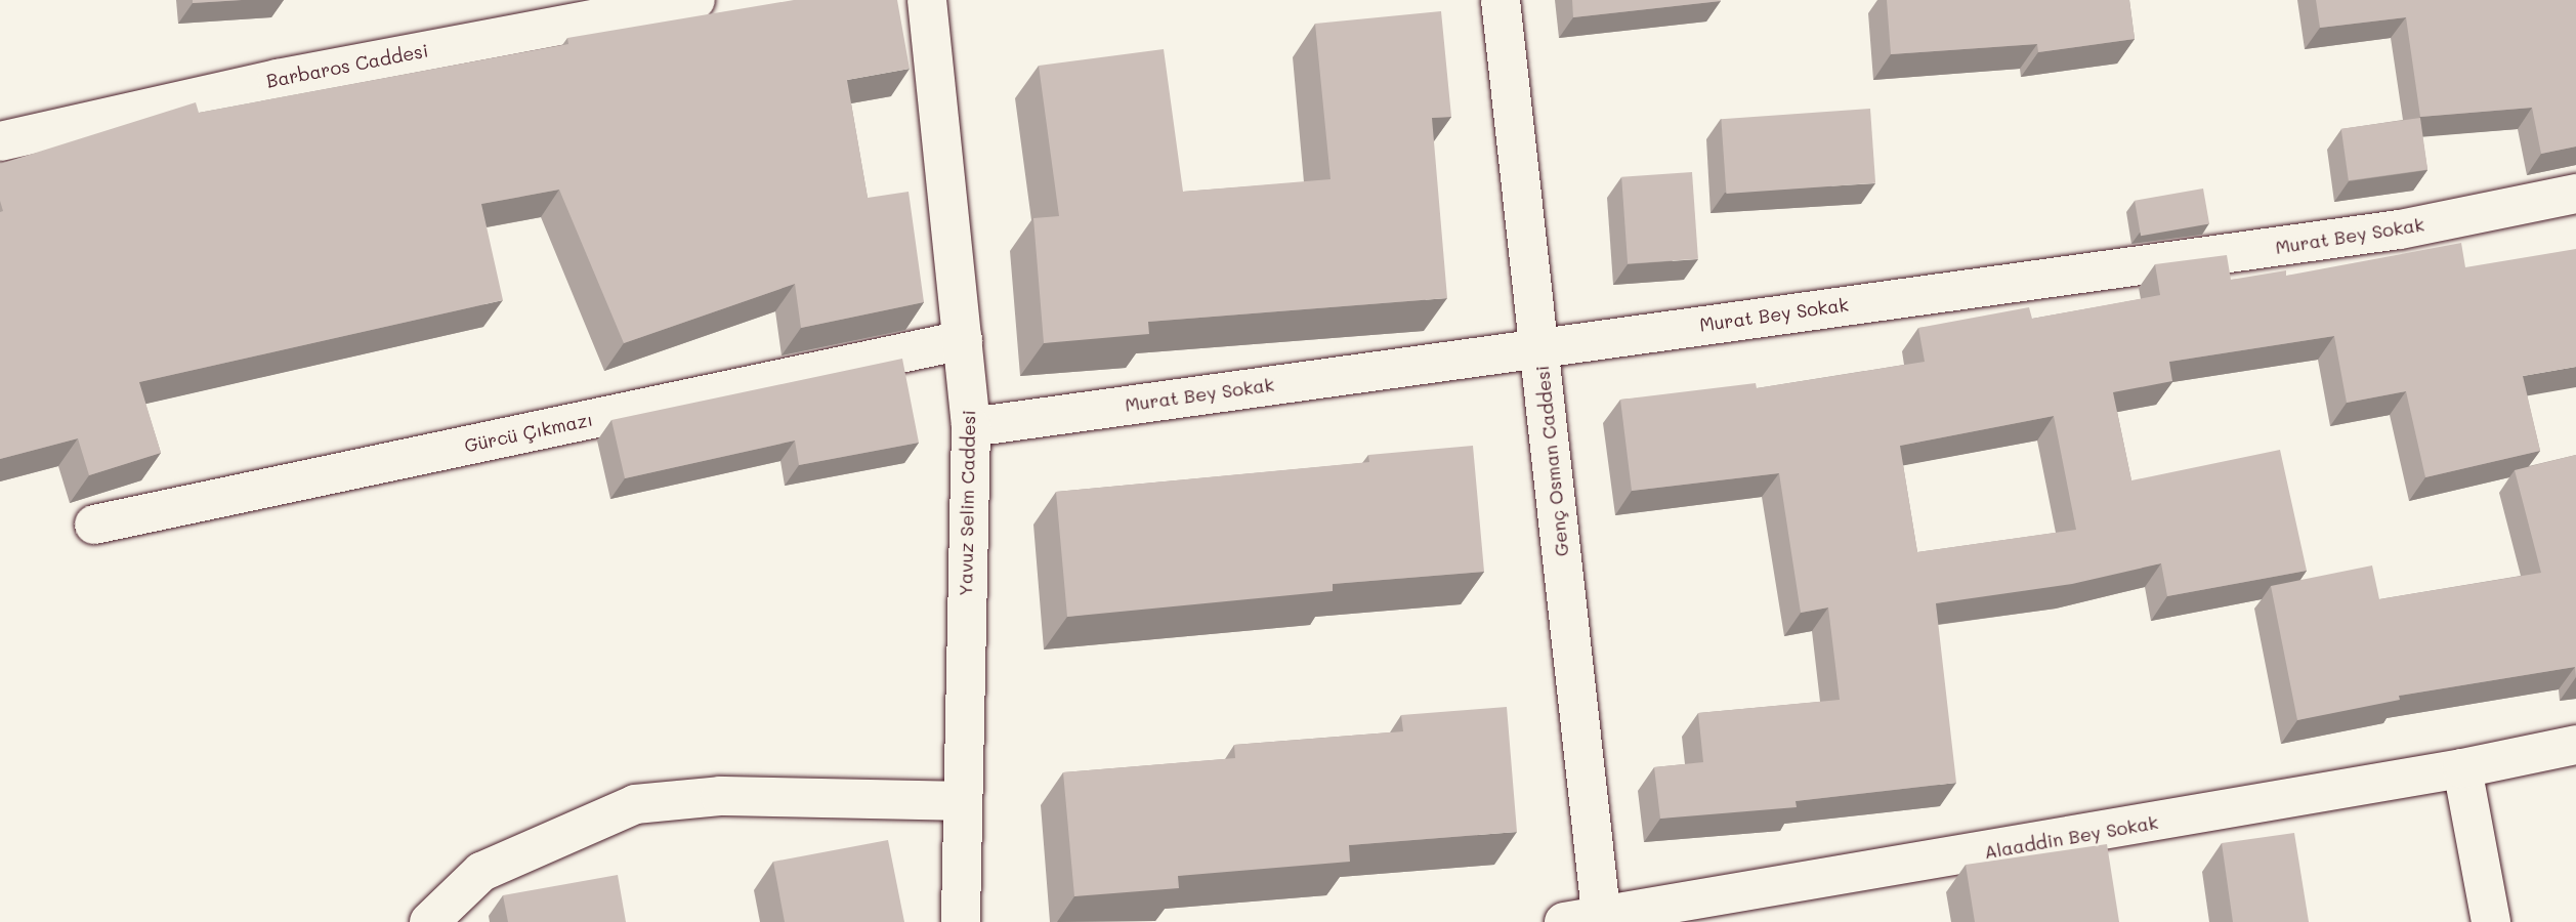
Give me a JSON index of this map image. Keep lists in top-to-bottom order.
{
  "streets": {
    "street": [
      "Barbaros Caddesi",
      "Murat Bey Sokak",
      "Gürcü Çıkmazı",
      "Genç Osman Caddesi",
      "Yavuz Selim Caddesi",
      "Alaaddin Bey Sokak"
    ]
  },
  "crossings": [
    ["Murat Bey Sokak", "Genç Osman Caddesi"],
    ["Murat Bey Sokak", "Yavuz Selim Caddesi"],
    ["Gürcü Çıkmazı", "Yavuz Selim Caddesi"],
    ["Genç Osman Caddesi", "Alaaddin Bey Sokak"]
  ]
}
